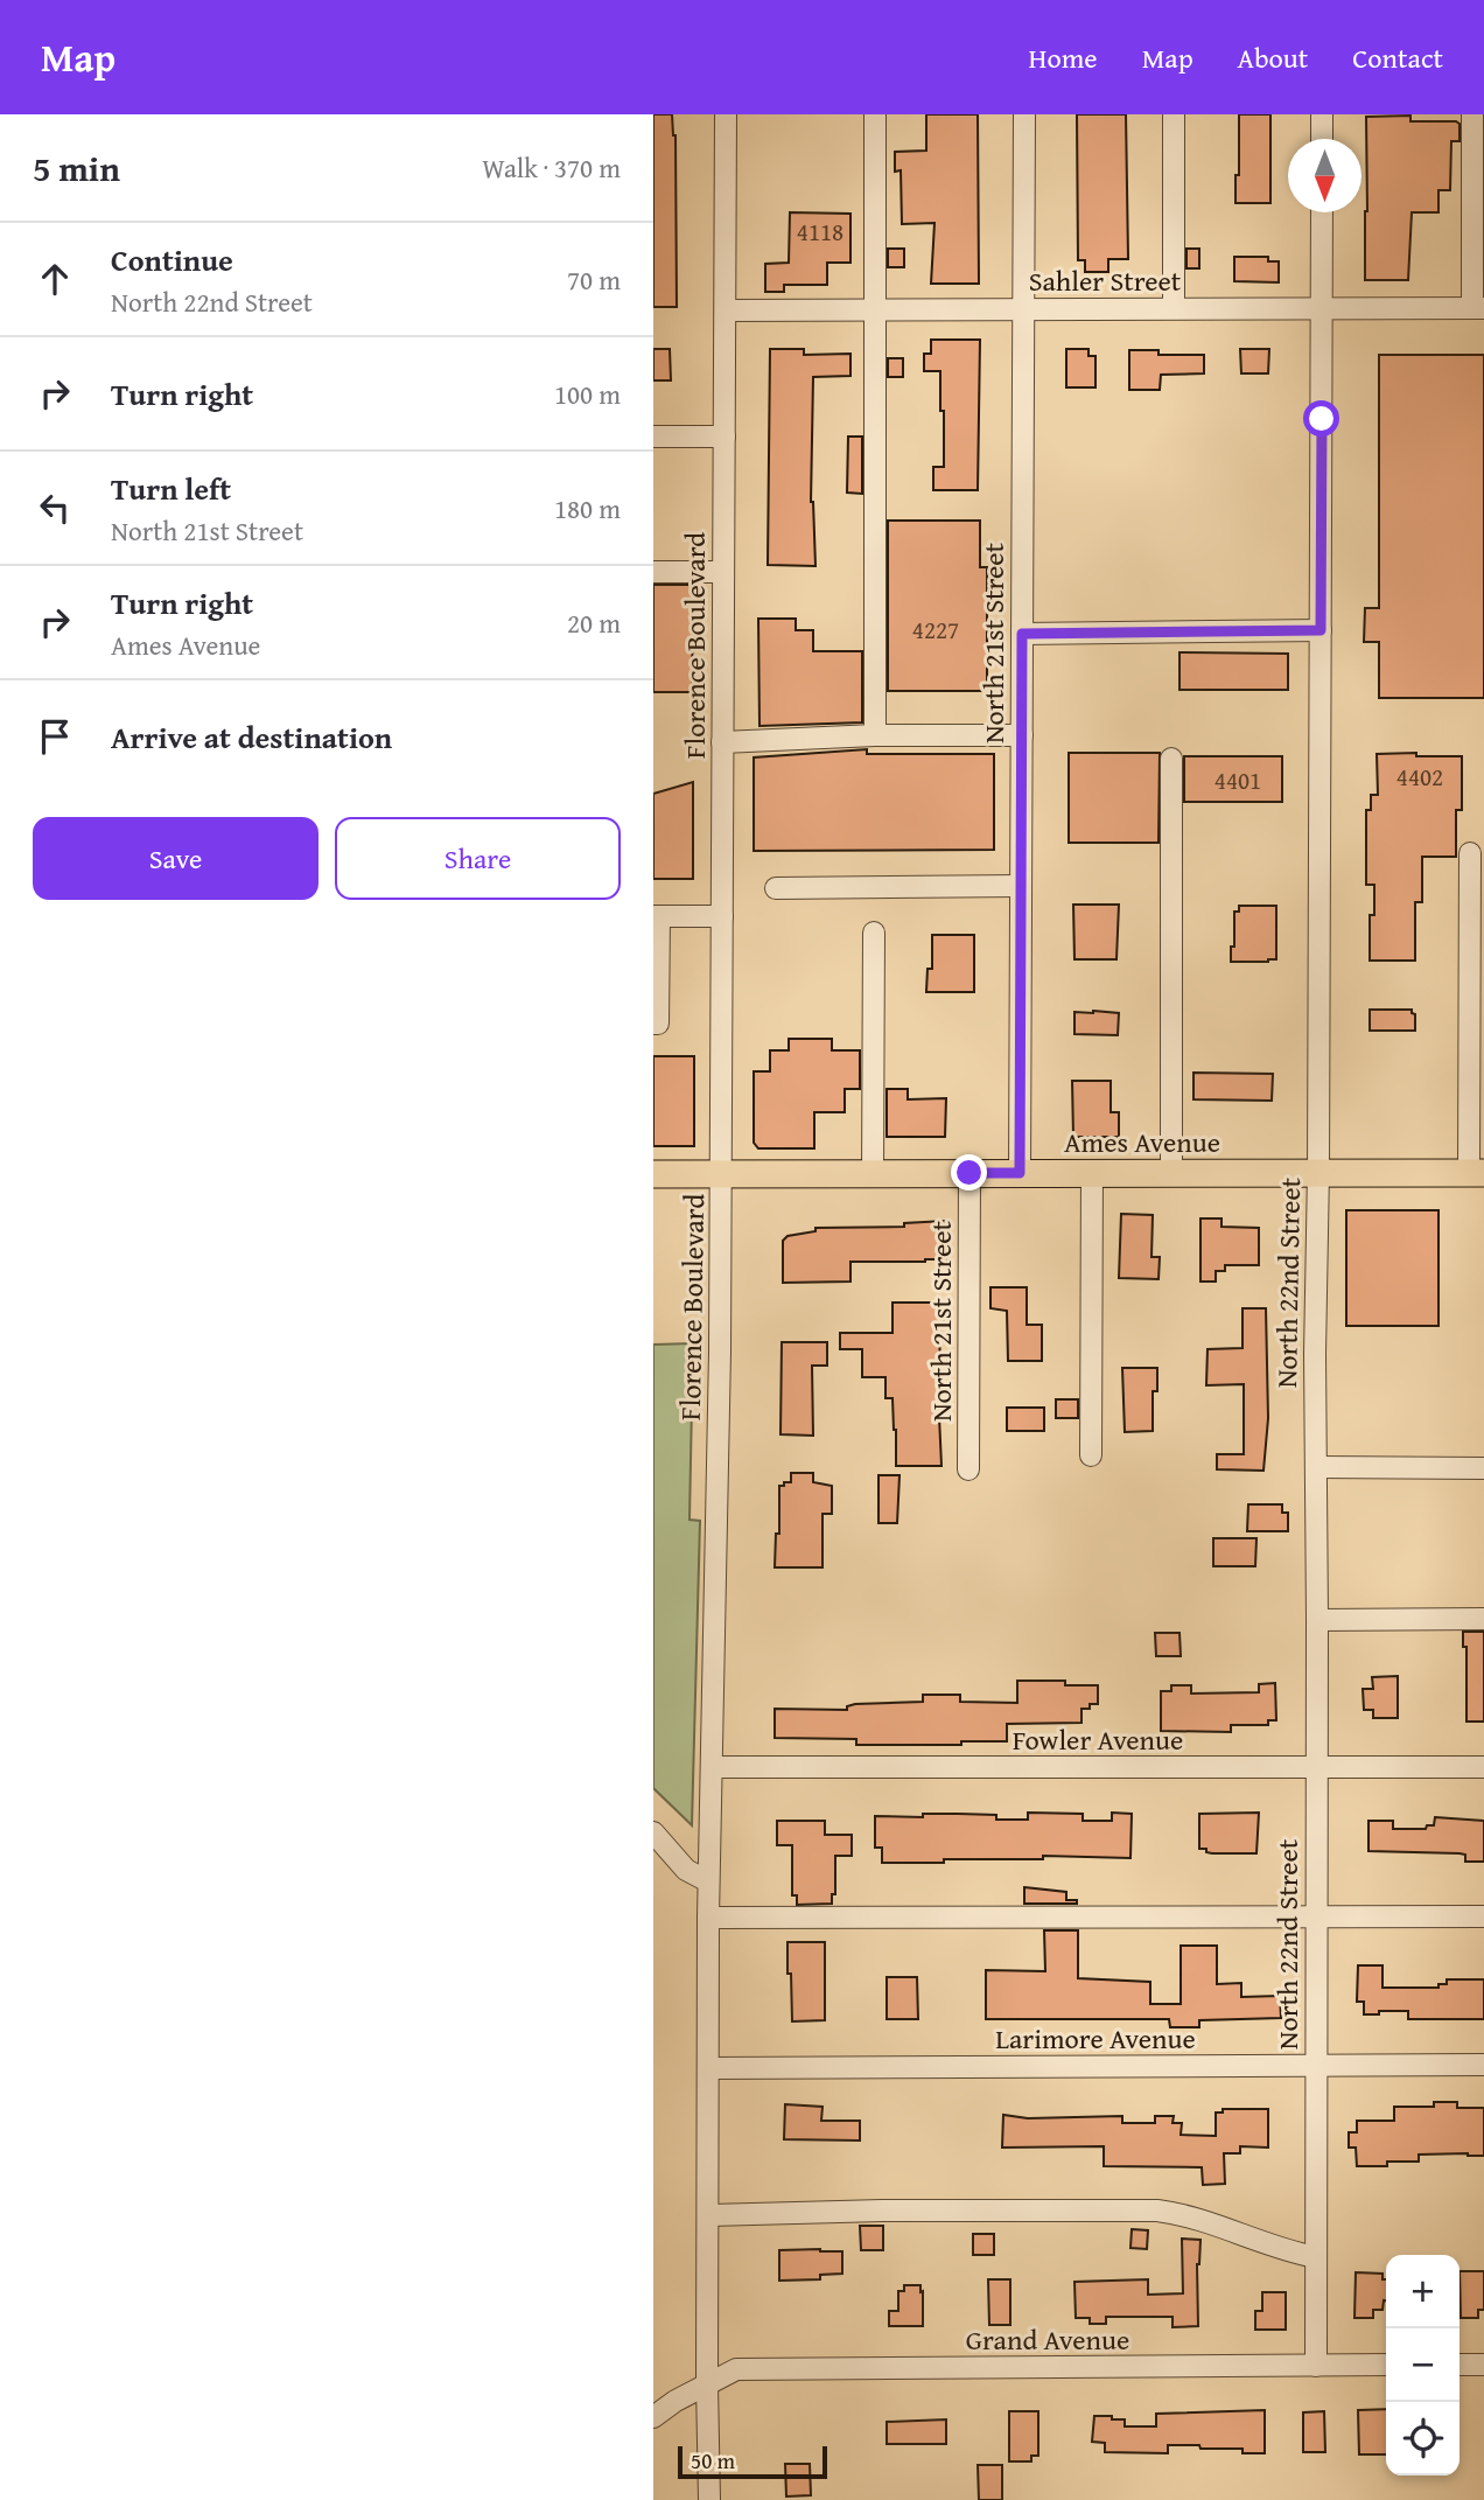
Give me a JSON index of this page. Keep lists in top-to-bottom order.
{
  "streets": {
    "main road": ["Ames Avenue"],
    "street": [
      "Sahler Street",
      "North 21st Street",
      "Florence Boulevard",
      "North 22nd Street",
      "Fowler Avenue",
      "Larimore Avenue",
      "Grand Avenue"
    ]
  },
  "crossings": [
    ["Sahler Street", "North 21st Street"],
    ["Sahler Street", "Florence Boulevard"],
    ["Sahler Street", "North 22nd Street"],
    ["North 21st Street", "Ames Avenue"],
    ["Florence Boulevard", "Ames Avenue"],
    ["Florence Boulevard", "Fowler Avenue"],
    ["Florence Boulevard", "Larimore Avenue"],
    ["Florence Boulevard", "Grand Avenue"],
    ["Ames Avenue", "North 22nd Street"],
    ["North 22nd Street", "Fowler Avenue"],
    ["North 22nd Street", "Larimore Avenue"],
    ["North 22nd Street", "Grand Avenue"]
  ],
  "house_numbers": [
    "4118",
    "4227",
    "4402",
    "4401"
  ],
  "scale_bar": "50 m",
  "north": "bottom",
  "page": {
    "header": "Map",
    "nav": [
      "Home",
      "Map",
      "About",
      "Contact"
    ],
    "heading": ["5 min", "Walk · 370 m"],
    "list": [
      ["Continue", "North 22nd Street", "70 m"],
      ["Turn right", "100 m"],
      ["Turn left", "North 21st Street", "180 m"],
      ["Turn right", "Ames Avenue", "20 m"],
      "Arrive at destination"
    ],
    "buttons": ["Save", "Share"],
    "map_buttons": ["+", "−"],
    "scale": "50 m"
  }
}
